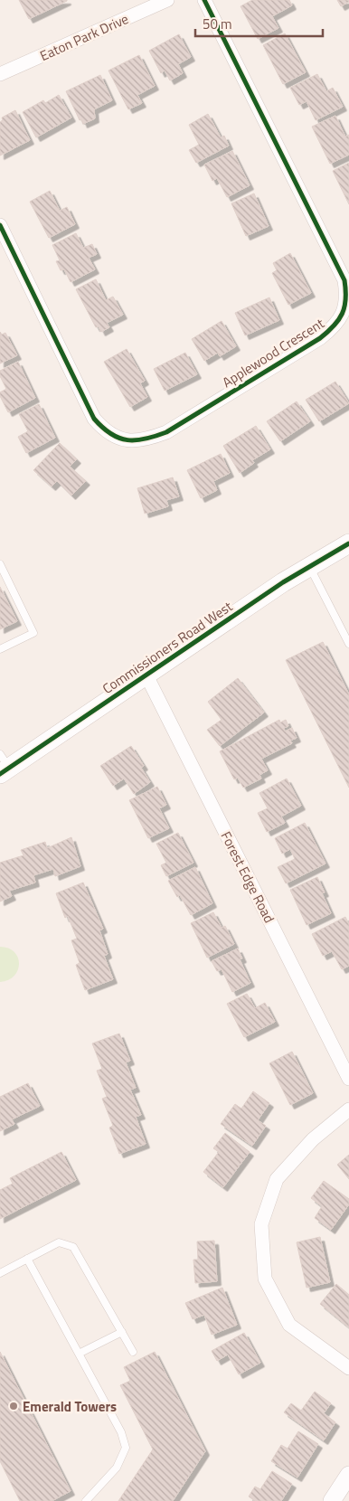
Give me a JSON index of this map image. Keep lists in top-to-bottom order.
{
  "streets": {
    "main road": ["Commissioners Road West"],
    "street": ["Eaton Park Drive", "Applewood Crescent", "Forest Edge Road"]
  },
  "crossings": [
    ["Commissioners Road West", "Forest Edge Road"]
  ],
  "places": ["Emerald Towers"],
  "scale_bar": "50 m"
}
